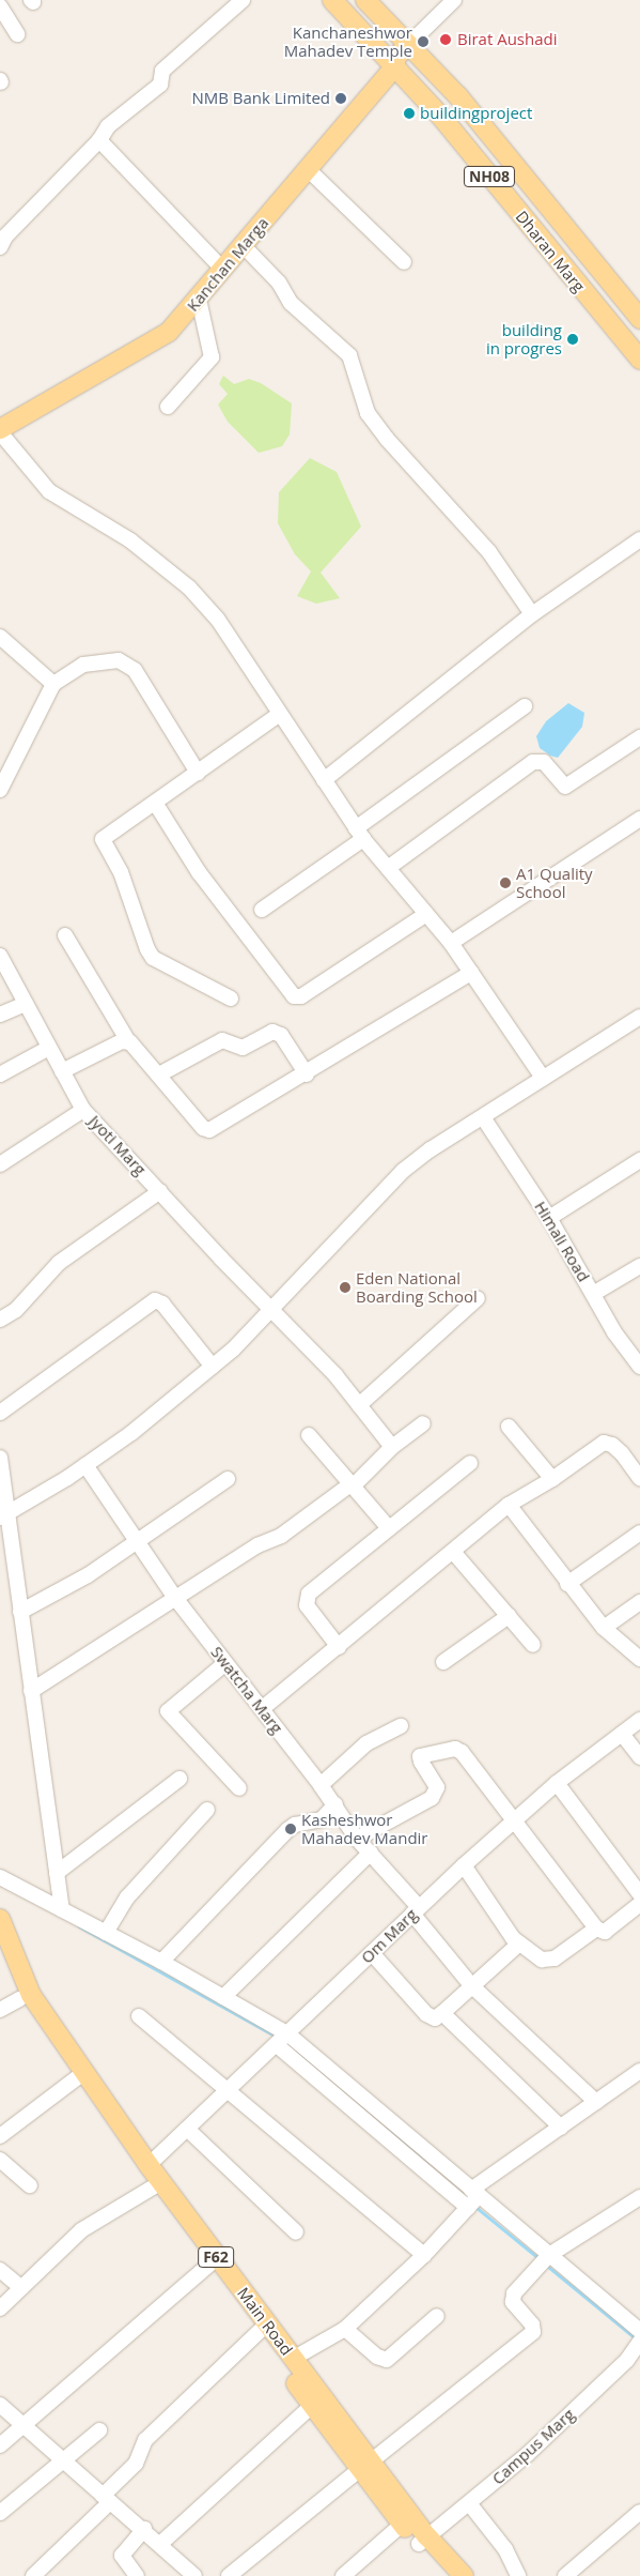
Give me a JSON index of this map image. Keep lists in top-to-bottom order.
{
  "streets": {
    "main road": [
      "NH08",
      "Dharan Marg",
      "Kanchan Marga",
      "F62",
      "Main Road"
    ],
    "street": [
      "Jyoti Marg",
      "Himali Road",
      "Swatcha Marg",
      "Om Marg",
      "Campus Marg"
    ]
  },
  "crossings": [
    ["Dharan Marg", "Kanchan Marga"],
    ["Swatcha Marg", "Om Marg"],
    ["Om Marg", "Main Road"],
    ["Main Road", "Campus Marg"]
  ],
  "places": [
    "Birat Aushadi",
    "Kanchaneshwor Mahadev Temple",
    "NMB Bank Limited",
    "buildingproject",
    "building in progres",
    "A1 Quality School",
    "Eden National Boarding School",
    "Kasheshwor Mahadev Mandir"
  ]
}
